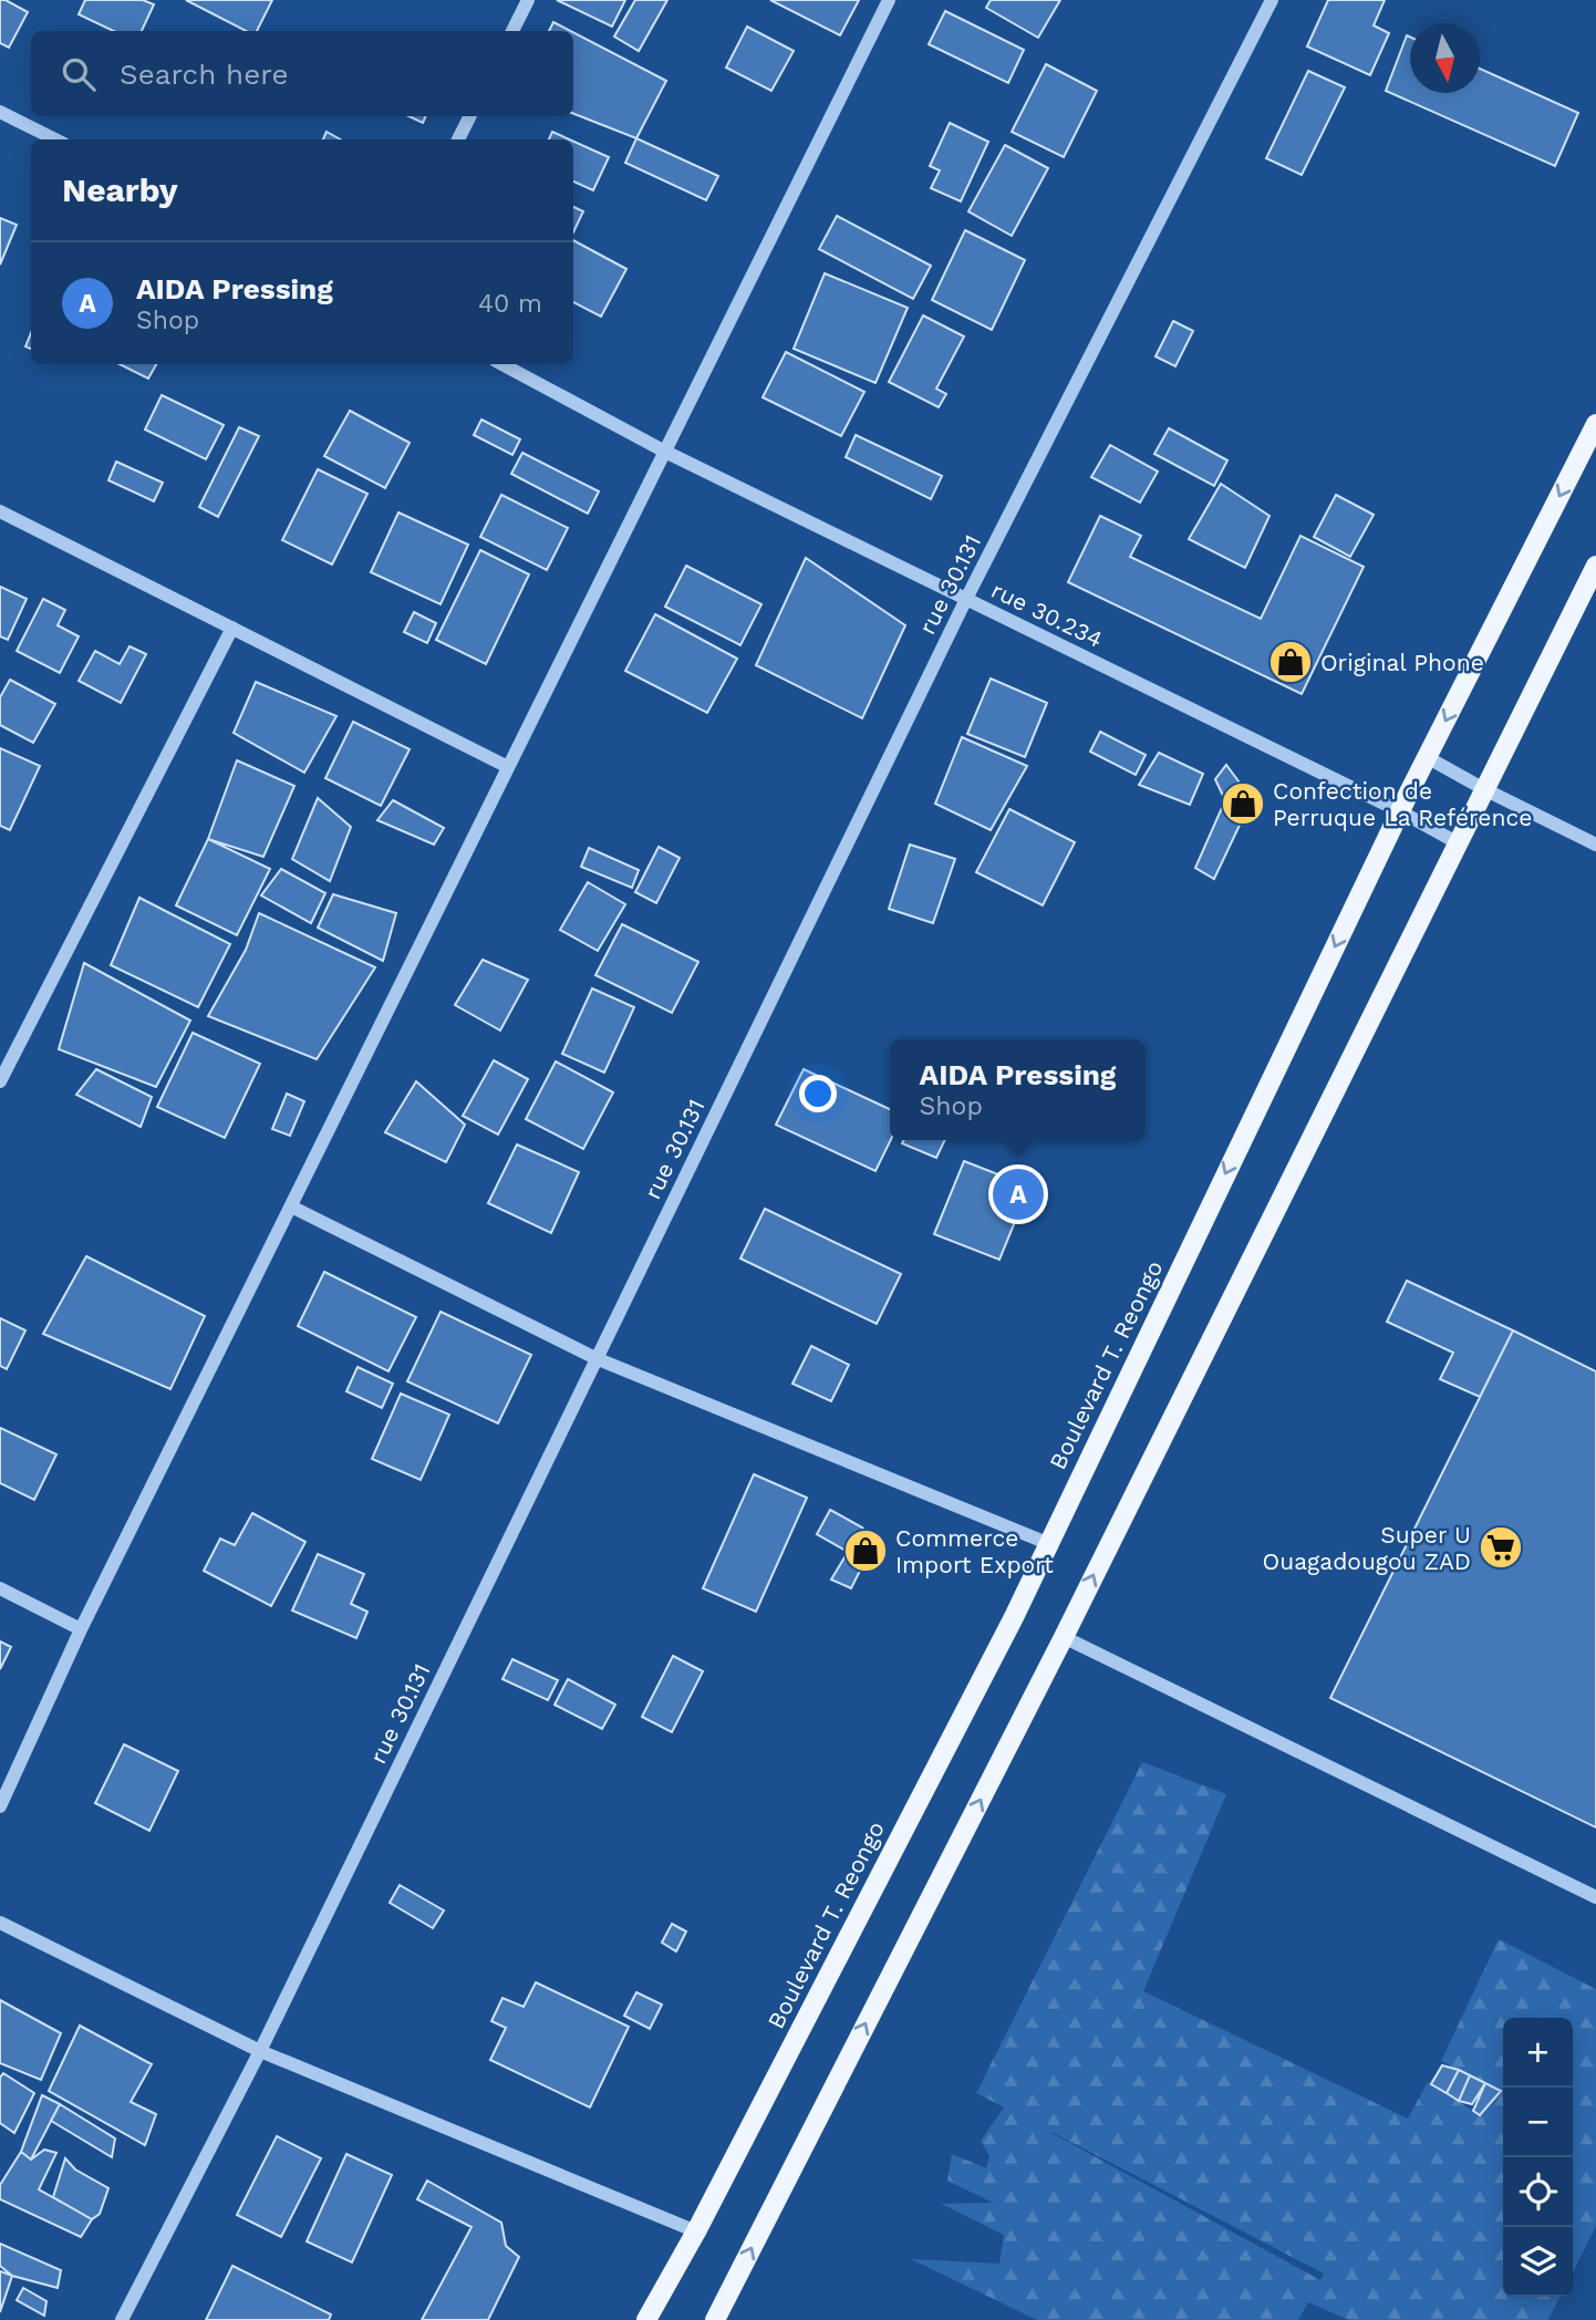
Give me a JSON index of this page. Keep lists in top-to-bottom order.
{
  "streets": {
    "main road": ["Boulevard T. Reongo"],
    "street": ["rue 30.131", "rue 30.234"]
  },
  "crossings": [
    ["rue 30.131", "rue 30.234"],
    ["rue 30.234", "Boulevard T. Reongo"]
  ],
  "places": {
    "shop": ["Original Phone", "Confection de Perruque La Reférence", "Commerce Import Export"],
    "supermarket": ["Super U Ouagadougou ZAD"]
  },
  "north": "bottom",
  "page": {
    "search": "Search here",
    "heading": "Nearby",
    "list": [
      {
        "mark": "A",
        "name": "AIDA Pressing",
        "note": "Shop",
        "value": "40 m"
      }
    ],
    "popup": ["AIDA Pressing", "Shop"],
    "pins": "A",
    "map_buttons": ["+", "−"]
  }
}
